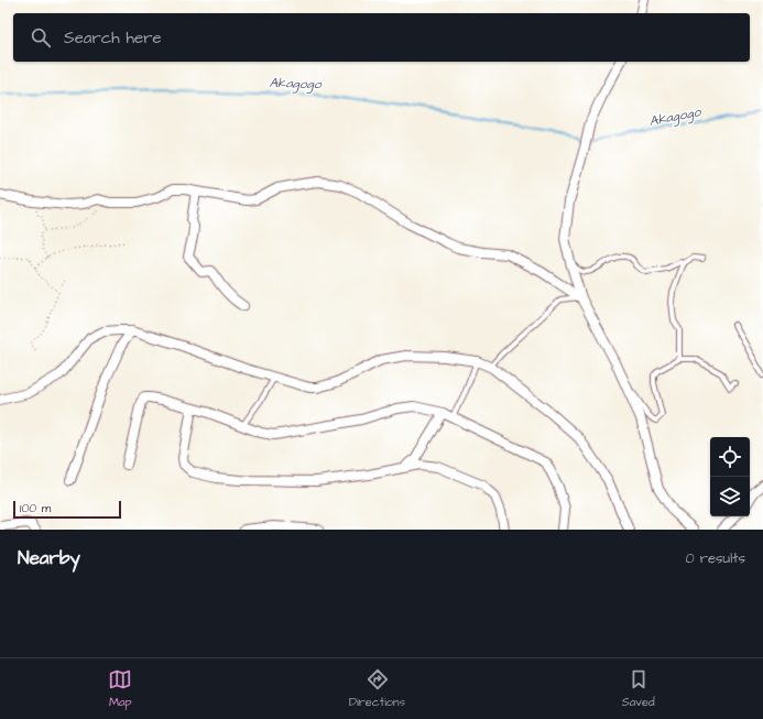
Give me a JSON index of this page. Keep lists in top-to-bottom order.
{
  "water": ["Akagogo"],
  "scale_bar": "100 m",
  "page": {
    "search": "Search here",
    "scale": "100 m",
    "heading": ["Nearby", "0 results"],
    "nav": ["Map", "Directions", "Saved"]
  }
}
